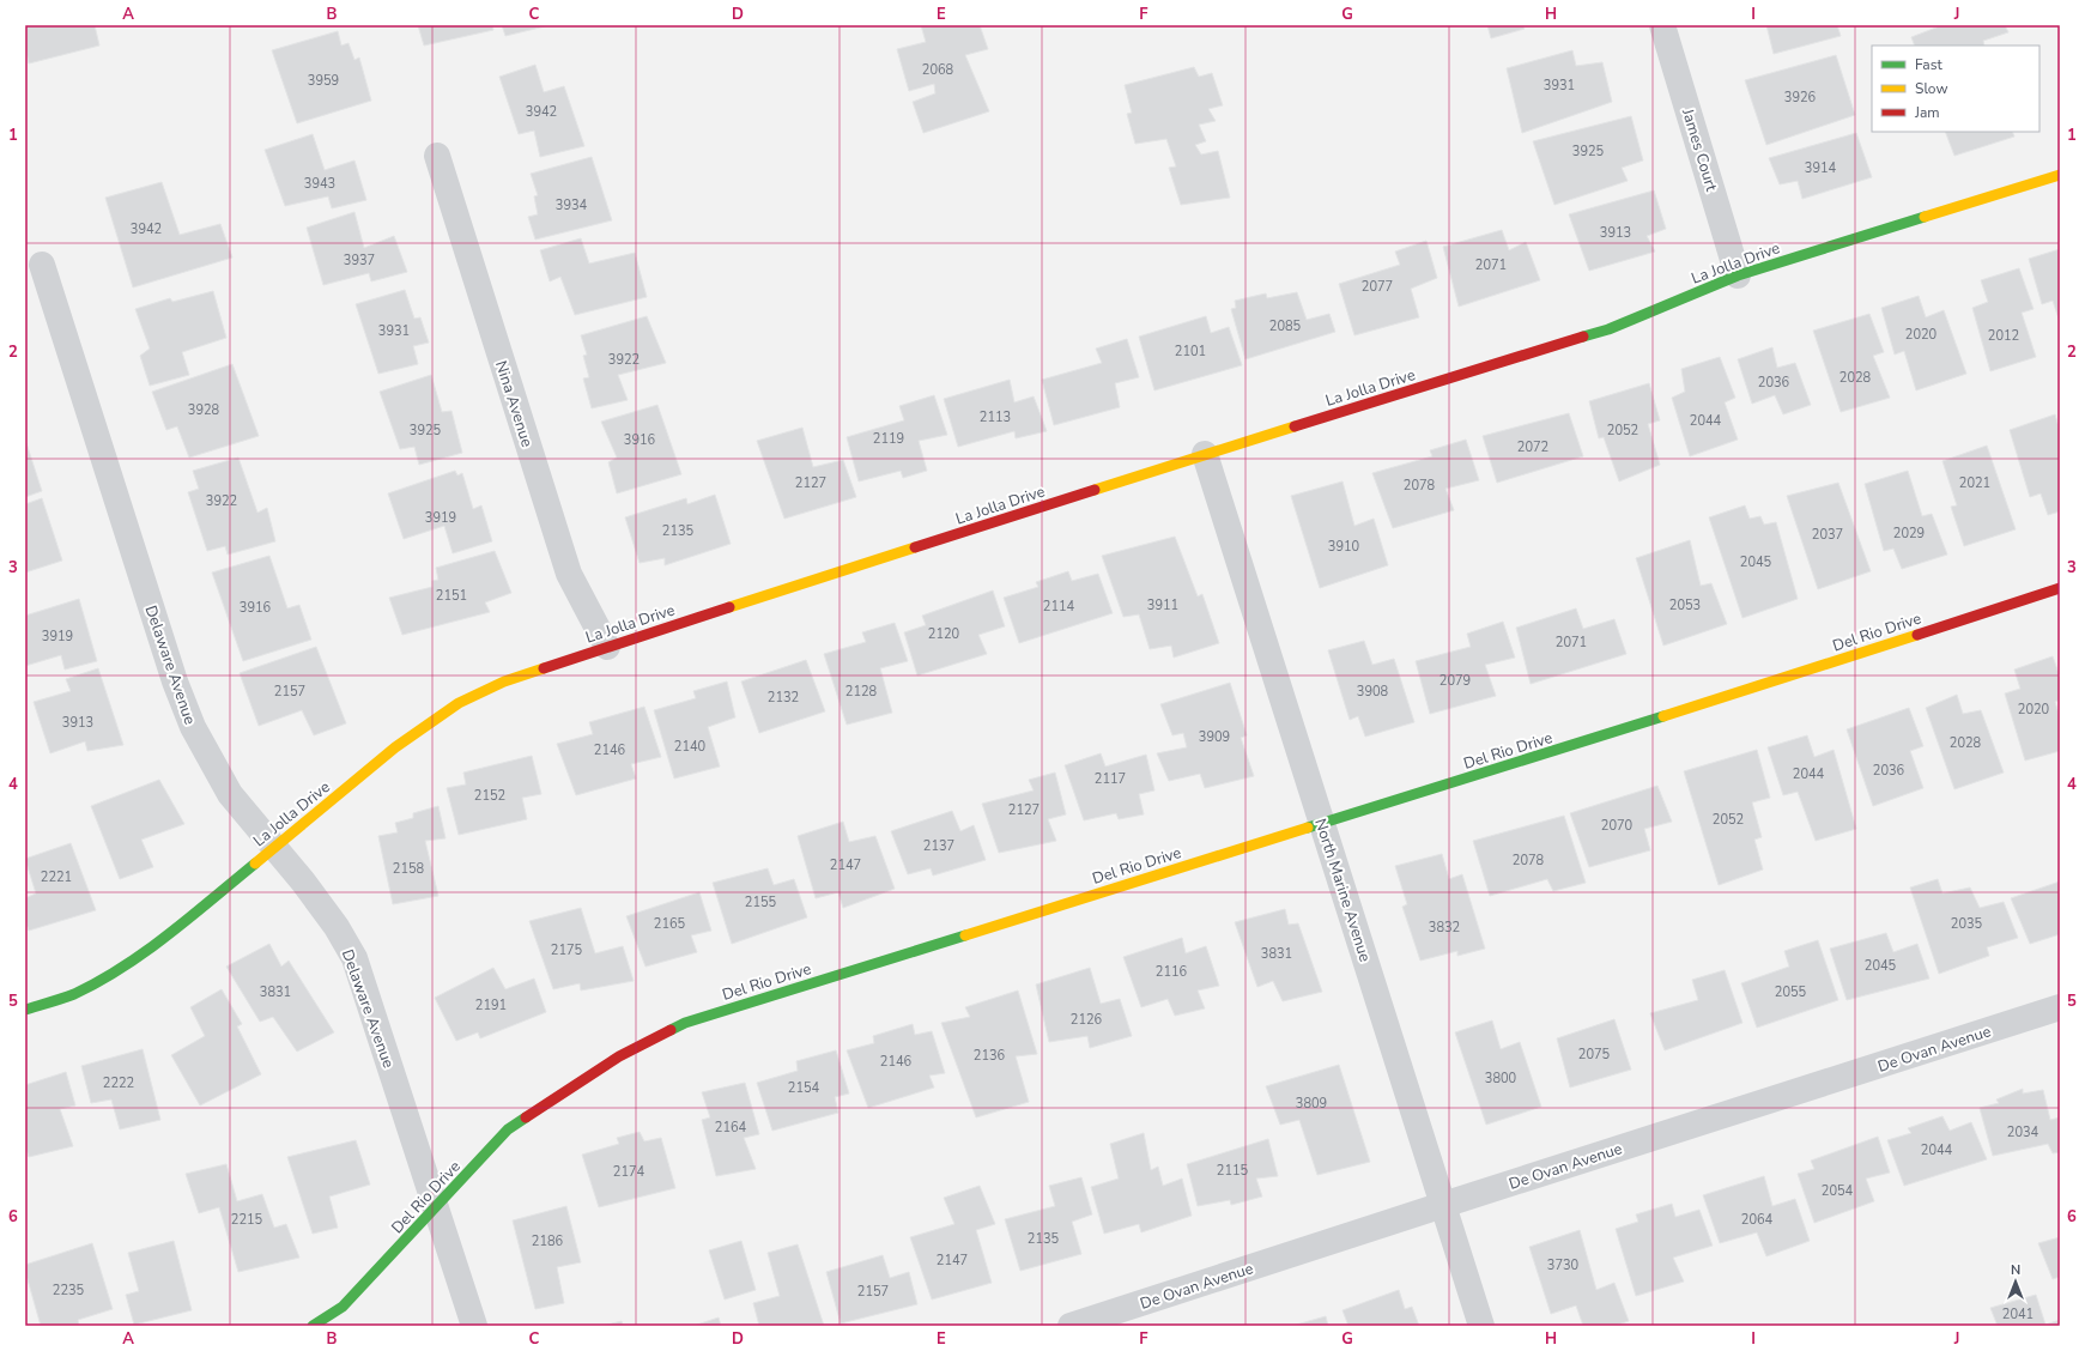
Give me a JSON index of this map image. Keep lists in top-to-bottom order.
{
  "streets": {
    "street": [
      "James Court",
      "La Jolla Drive",
      "Nina Avenue",
      "Del Rio Drive",
      "Delaware Avenue",
      "North Marine Avenue",
      "De Ovan Avenue"
    ]
  },
  "crossings": [
    ["James Court", "La Jolla Drive"],
    ["La Jolla Drive", "Nina Avenue"],
    ["La Jolla Drive", "Delaware Avenue"],
    ["La Jolla Drive", "North Marine Avenue"],
    ["Del Rio Drive", "Delaware Avenue"],
    ["Del Rio Drive", "North Marine Avenue"],
    ["North Marine Avenue", "De Ovan Avenue"]
  ],
  "house_numbers": [
    "2068",
    "3959",
    "3931",
    "3926",
    "3942",
    "3925",
    "3914",
    "3943",
    "3934",
    "3942",
    "3913",
    "3937",
    "2071",
    "2077",
    "2085",
    "3931",
    "2020",
    "2012",
    "2101",
    "3922",
    "2028",
    "2036",
    "3928",
    "2113",
    "2044",
    "3925",
    "2052",
    "2119",
    "3916",
    "2072",
    "2127",
    "2021",
    "2078",
    "3922",
    "3919",
    "2135",
    "2029",
    "2037",
    "3910",
    "2045",
    "2151",
    "3911",
    "2053",
    "2114",
    "3916",
    "2120",
    "3919",
    "2071",
    "2079",
    "2157",
    "2128",
    "3908",
    "2132",
    "2020",
    "3913",
    "3909",
    "2028",
    "2140",
    "2146",
    "2036",
    "2044",
    "2117",
    "2152",
    "2127",
    "2052",
    "2070",
    "2137",
    "2078",
    "2147",
    "2158",
    "2221",
    "2155",
    "2165",
    "2035",
    "3832",
    "2175",
    "3831",
    "2045",
    "2116",
    "3831",
    "2055",
    "2191",
    "2126",
    "2075",
    "2136",
    "2146",
    "3800",
    "2222",
    "2154",
    "3809",
    "2164",
    "2034",
    "2044",
    "2115",
    "2174",
    "2054",
    "2215",
    "2064",
    "2135",
    "2186",
    "2147",
    "3730",
    "2235",
    "2157",
    "2041"
  ],
  "legend": ["Fast", "Slow", "Jam"],
  "north": "top",
  "grid": {
    "columns": [
      "A",
      "B",
      "C",
      "D",
      "E",
      "F",
      "G",
      "H",
      "I",
      "J"
    ],
    "rows": [
      "1",
      "2",
      "3",
      "4",
      "5",
      "6"
    ]
  }
}
